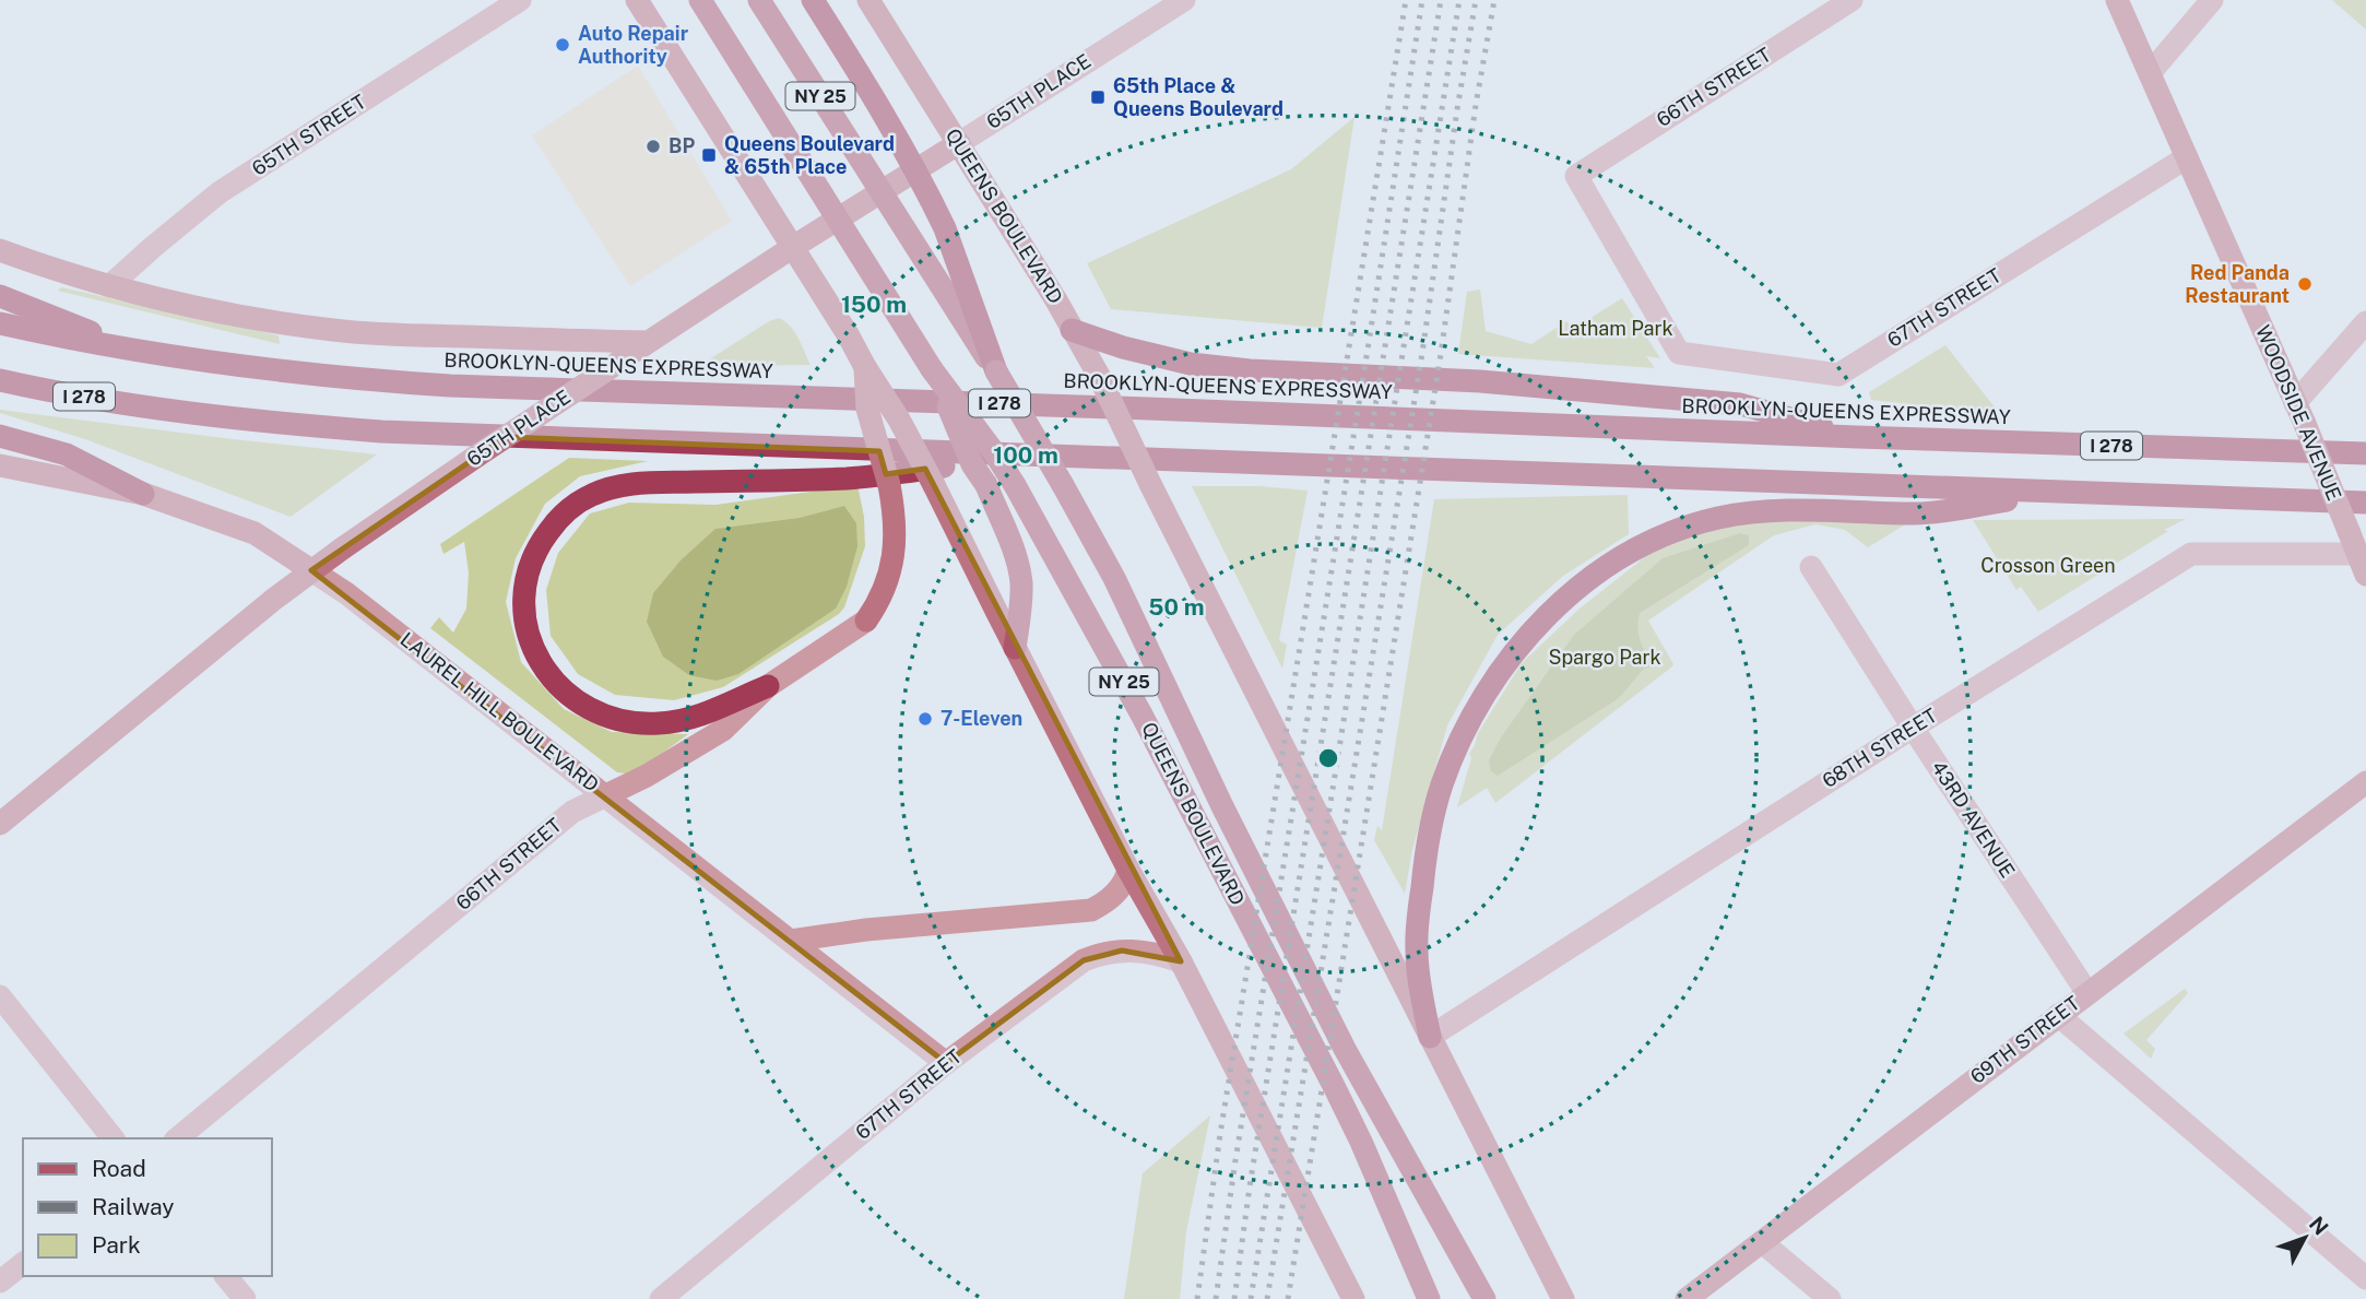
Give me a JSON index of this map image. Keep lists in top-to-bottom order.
{
  "streets": {
    "highway": ["BROOKLYN-QUEENS EXPRESSWAY", "I 278"],
    "main road": ["NY 25", "QUEENS BOULEVARD"],
    "street": [
      "66TH STREET",
      "65TH PLACE",
      "65TH STREET",
      "67TH STREET",
      "WOODSIDE AVENUE",
      "LAUREL HILL BOULEVARD",
      "68TH STREET",
      "43RD AVENUE",
      "69TH STREET"
    ]
  },
  "crossings": [
    ["66TH STREET", "67TH STREET"],
    ["66TH STREET", "LAUREL HILL BOULEVARD"],
    ["65TH PLACE", "QUEENS BOULEVARD"],
    ["65TH PLACE", "LAUREL HILL BOULEVARD"],
    ["QUEENS BOULEVARD", "68TH STREET"],
    ["67TH STREET", "WOODSIDE AVENUE"],
    ["67TH STREET", "LAUREL HILL BOULEVARD"],
    ["WOODSIDE AVENUE", "68TH STREET"],
    ["68TH STREET", "43RD AVENUE"],
    ["43RD AVENUE", "69TH STREET"]
  ],
  "parks": ["Latham Park", "Crosson Green", "Spargo Park"],
  "places": {
    "other": [
      "Auto Repair Authority",
      "BP",
      "Red Panda Restaurant",
      "7-Eleven"
    ],
    "transit": ["65th Place & Queens Boulevard", "Queens Boulevard & 65th Place"]
  },
  "legend": ["Road", "Railway", "Park"],
  "north": "top right",
  "rings": ["150 m", "100 m", "50 m"]
}
